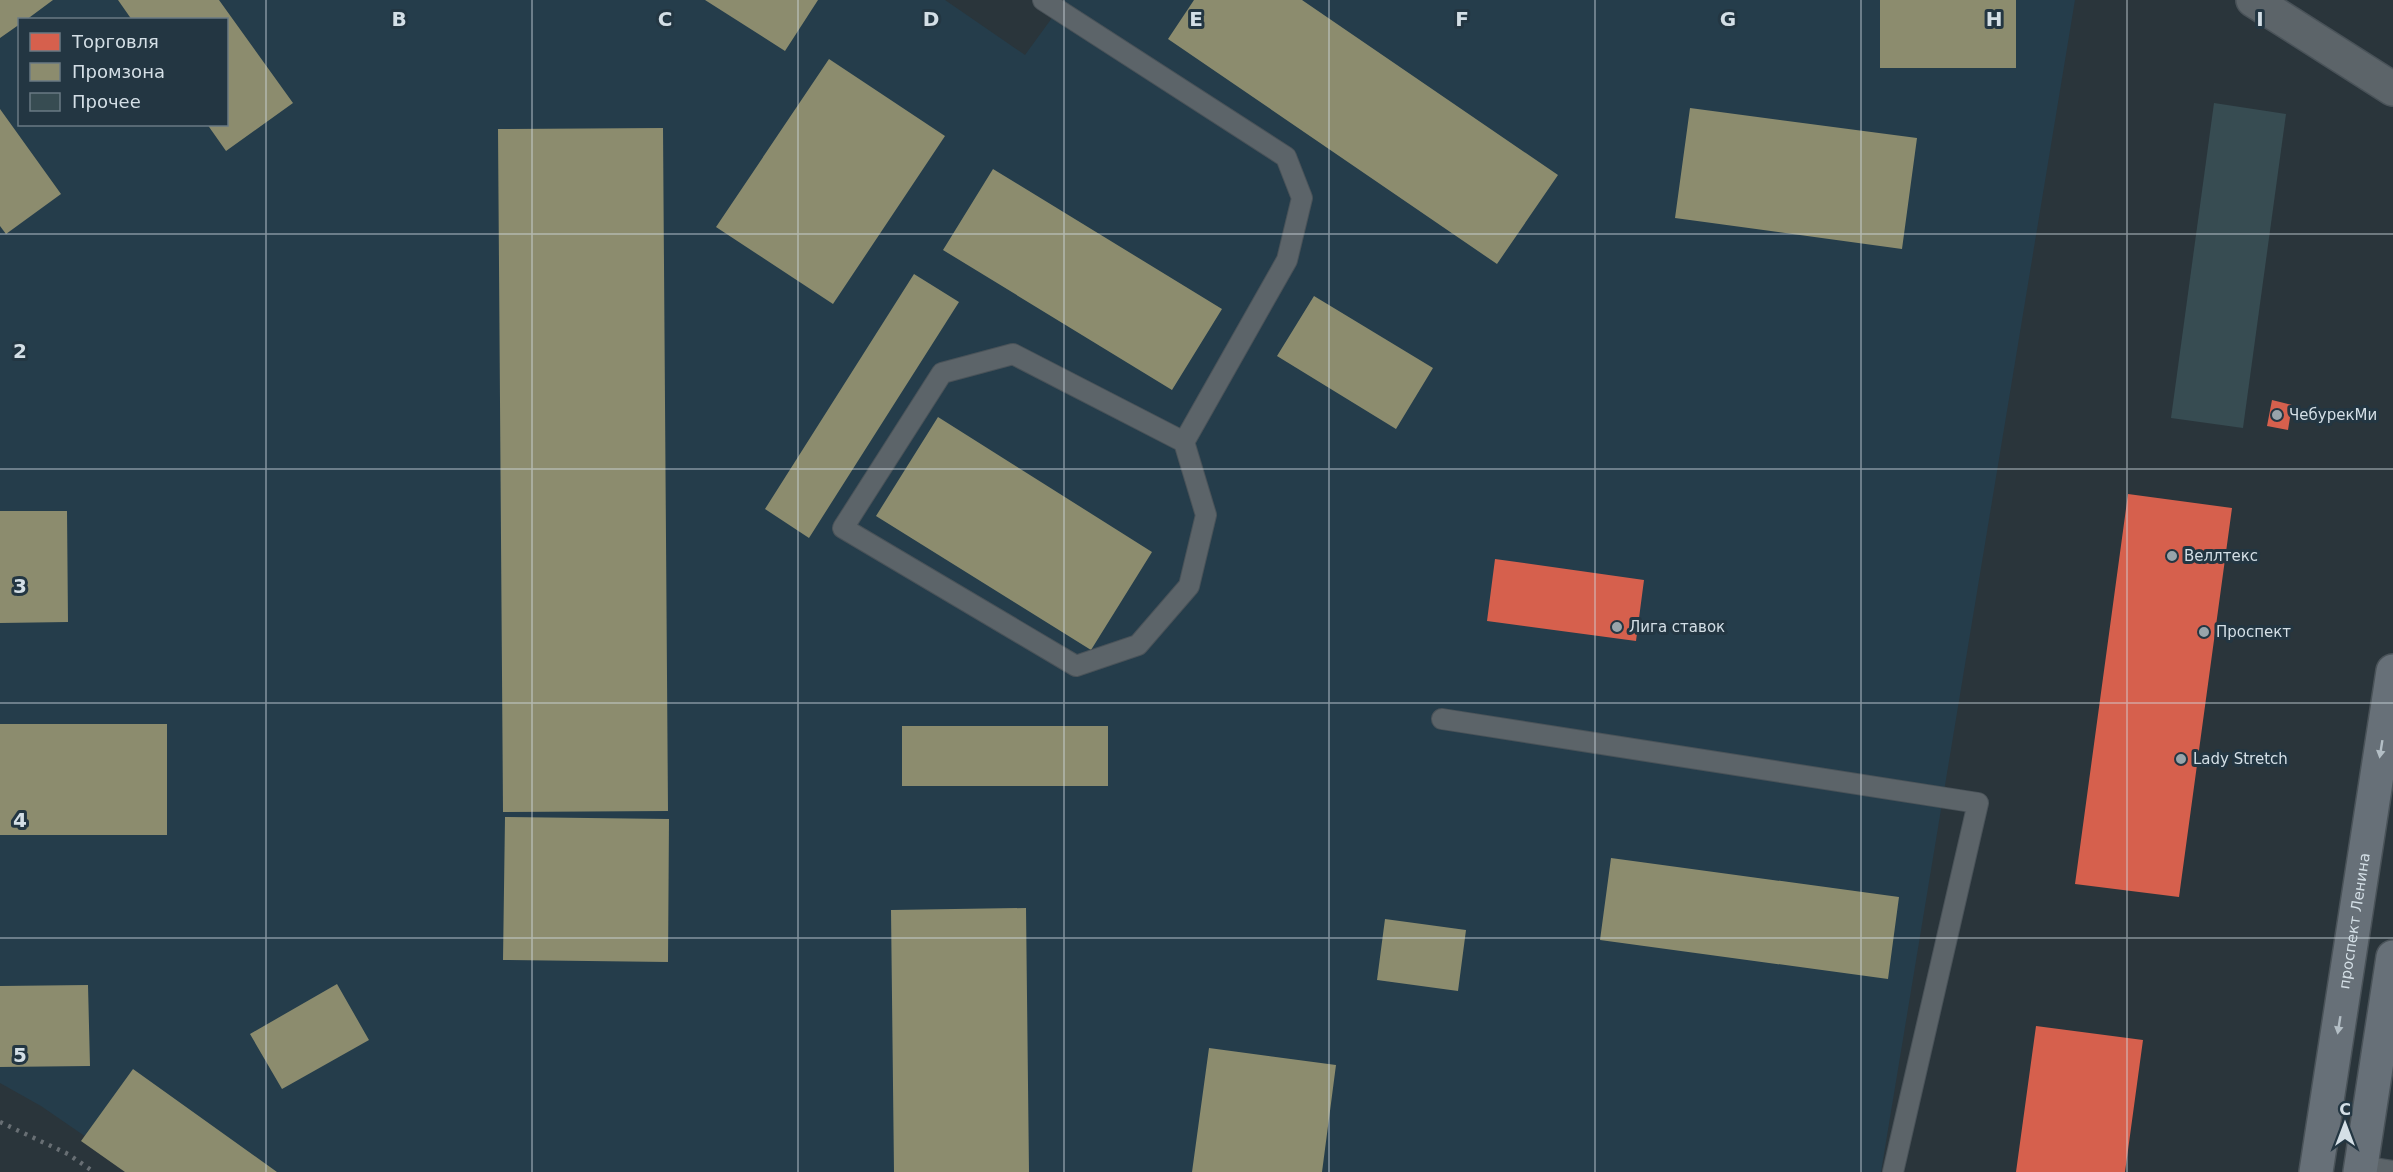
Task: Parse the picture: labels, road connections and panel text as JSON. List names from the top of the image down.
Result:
{
  "streets": {
    "main road": ["проспект Ленина"]
  },
  "places": [
    "ЧебурекМи",
    "Веллтекс",
    "Лига ставок",
    "Проспект",
    "Lady Stretch"
  ],
  "legend": ["Торговля", "Промзона", "Прочее"],
  "north": "top",
  "grid": {
    "columns": [
      "B",
      "C",
      "D",
      "E",
      "F",
      "G",
      "H",
      "I"
    ],
    "rows": [
      "2",
      "3",
      "4",
      "5"
    ]
  }
}
